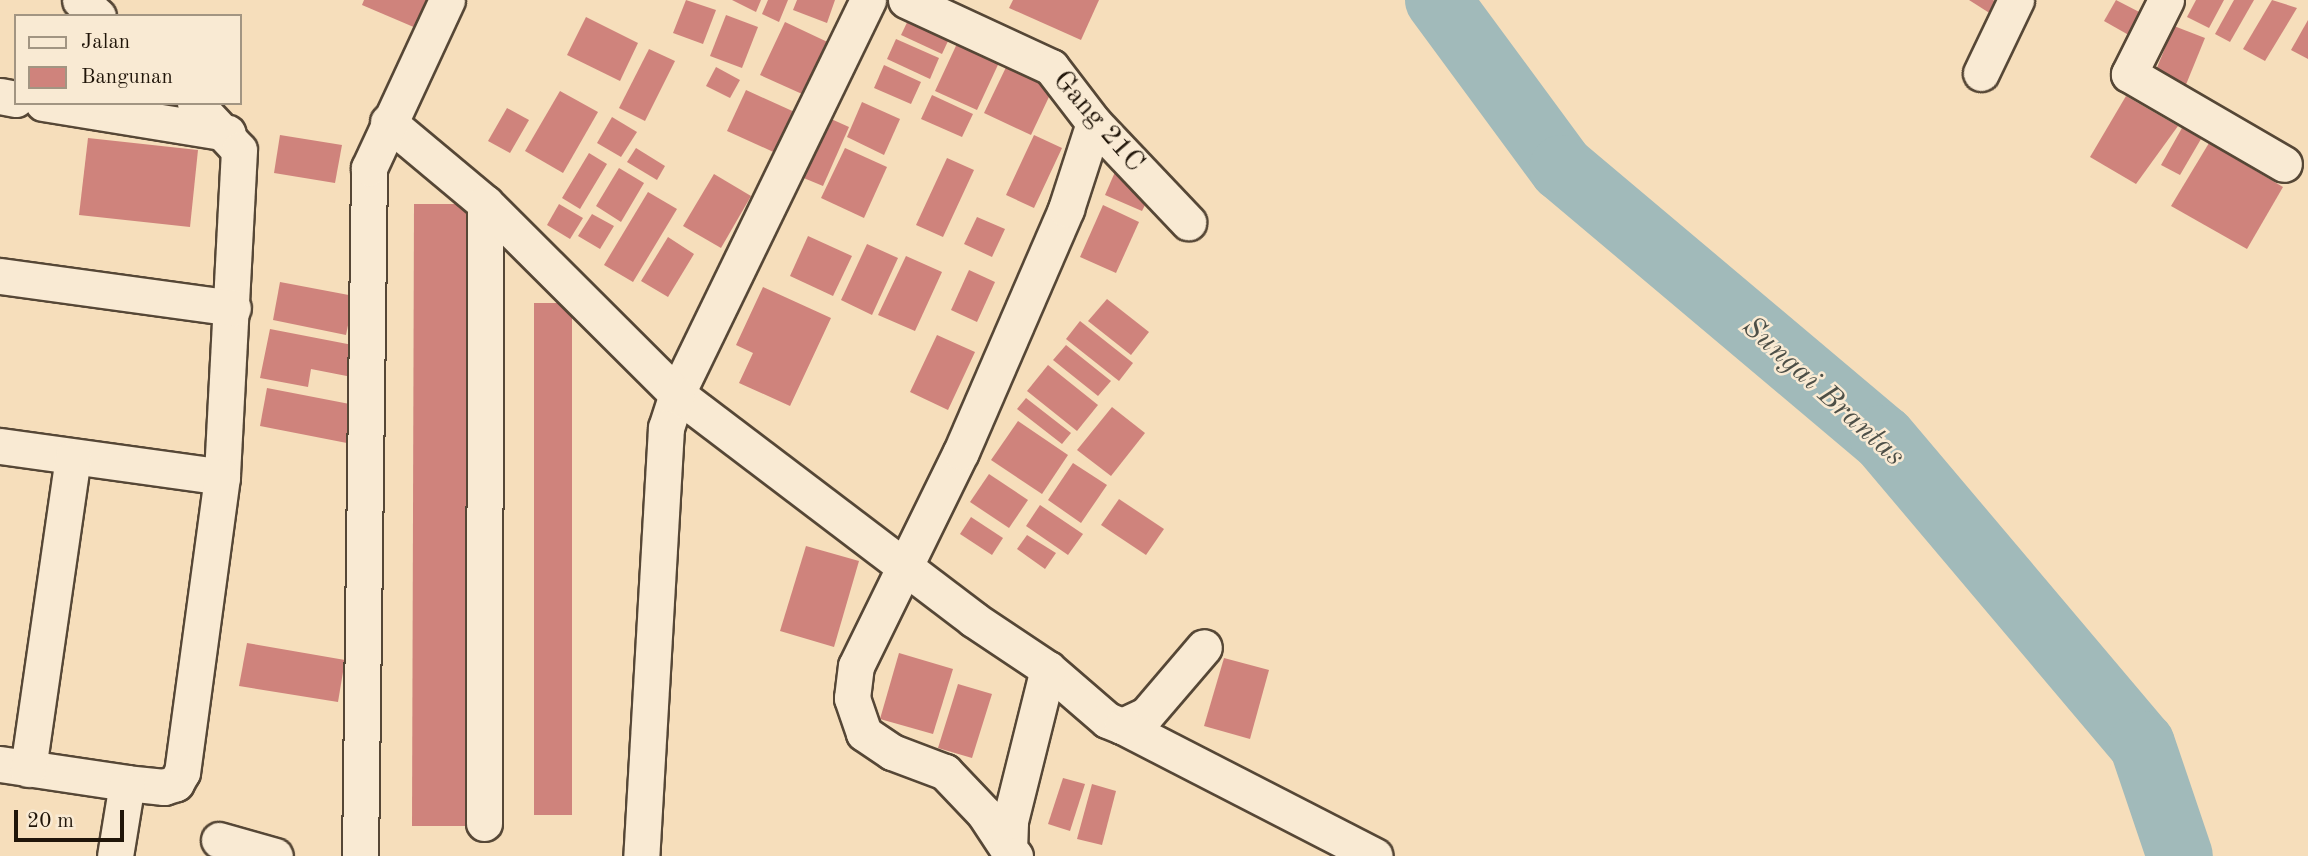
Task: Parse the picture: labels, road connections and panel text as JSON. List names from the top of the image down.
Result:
{
  "streets": {
    "street": ["Gang 21C"]
  },
  "water": ["Sungai Brantas"],
  "legend": ["Jalan", "Bangunan"],
  "scale_bar": "20 m"
}
